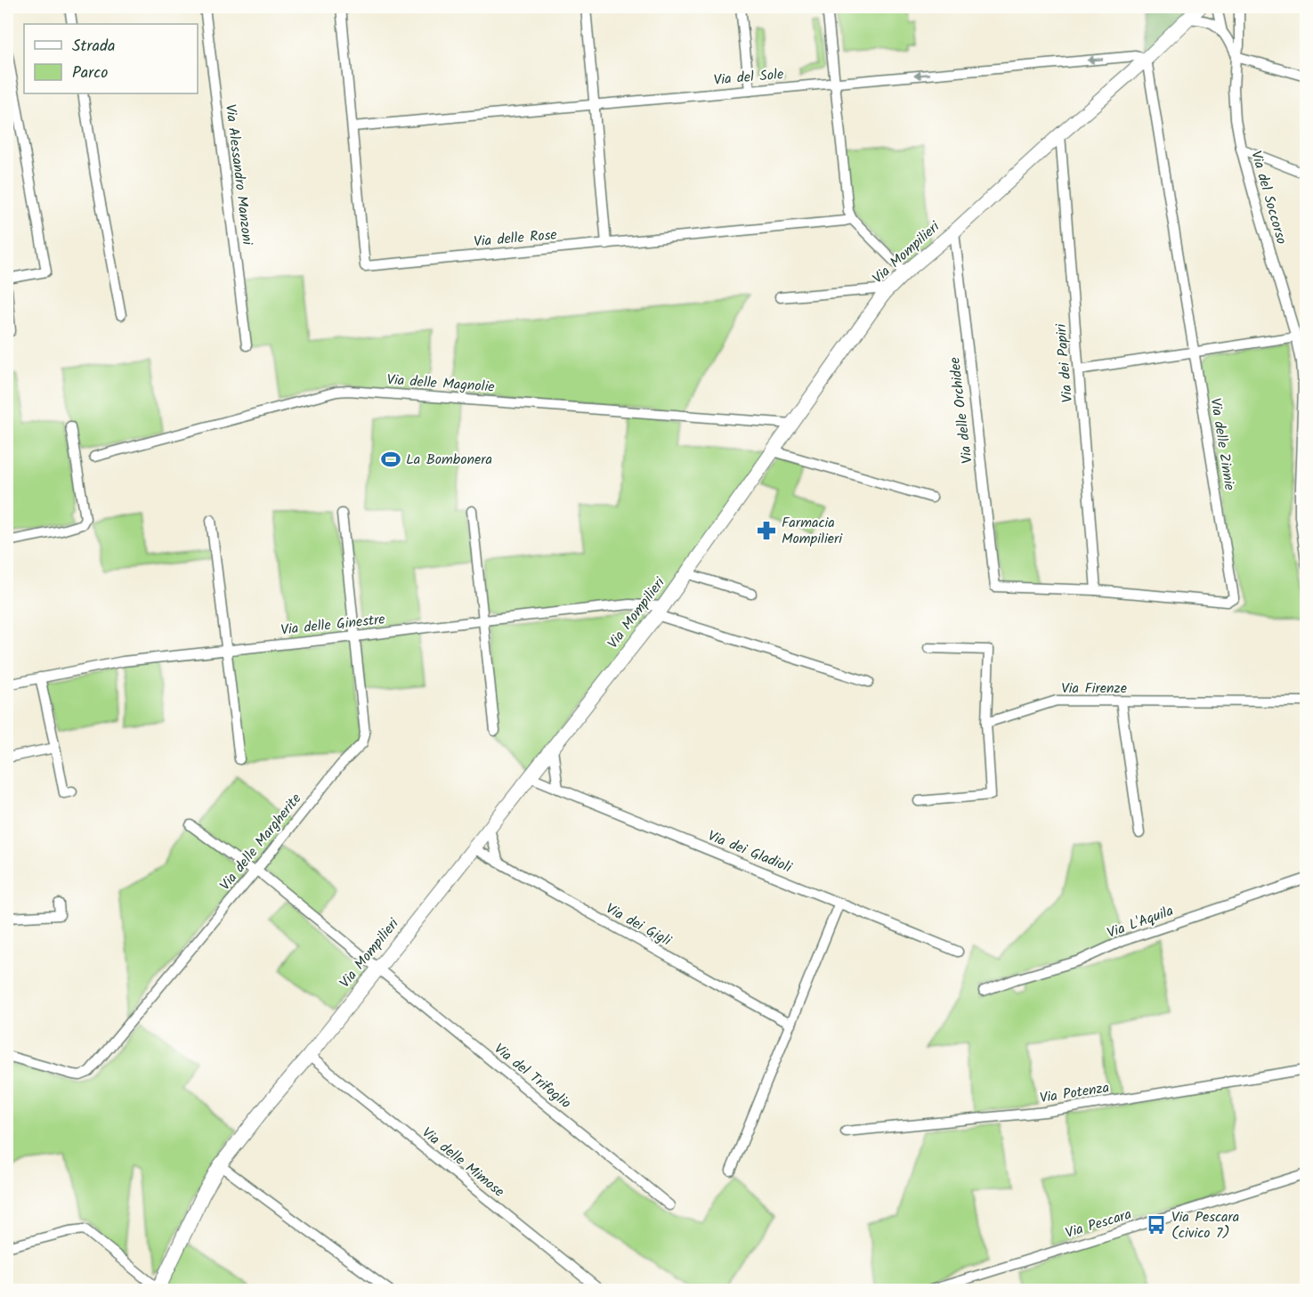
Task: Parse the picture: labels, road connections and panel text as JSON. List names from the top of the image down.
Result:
{
  "streets": {
    "street": [
      "Via del Sole",
      "Via Alessandro Manzoni",
      "Via del Soccorso",
      "Via delle Rose",
      "Via Mompilieri",
      "Via dei Papiri",
      "Via delle Magnolie",
      "Via delle Orchidee",
      "Via delle Zinnie",
      "Via delle Ginestre",
      "Via Firenze",
      "Via delle Margherite",
      "Via dei Gladioli",
      "Via L'Aquila",
      "Via dei Gigli",
      "Via del Trifoglio",
      "Via Potenza",
      "Via delle Mimose",
      "Via Pescara"
    ]
  },
  "crossings": [
    ["Via del Sole", "Via delle Rose"],
    ["Via del Sole", "Via Mompilieri"],
    ["Via del Sole", "Via delle Zinnie"],
    ["Via Mompilieri", "Via dei Papiri"],
    ["Via Mompilieri", "Via delle Magnolie"],
    ["Via Mompilieri", "Via delle Orchidee"],
    ["Via Mompilieri", "Via delle Zinnie"],
    ["Via Mompilieri", "Via delle Ginestre"],
    ["Via Mompilieri", "Via dei Gladioli"],
    ["Via Mompilieri", "Via dei Gigli"],
    ["Via Mompilieri", "Via del Trifoglio"],
    ["Via Mompilieri", "Via delle Mimose"],
    ["Via dei Papiri", "Via delle Zinnie"],
    ["Via delle Orchidee", "Via delle Zinnie"],
    ["Via delle Ginestre", "Via delle Margherite"],
    ["Via delle Margherite", "Via del Trifoglio"]
  ],
  "one_way": ["Via del Sole"],
  "places": {
    "sports": ["La Bombonera"],
    "pharmacy": ["Farmacia Mompilieri"],
    "bus stop": ["Via Pescara (civico 7)"]
  },
  "legend": ["Strada", "Parco"]
}
